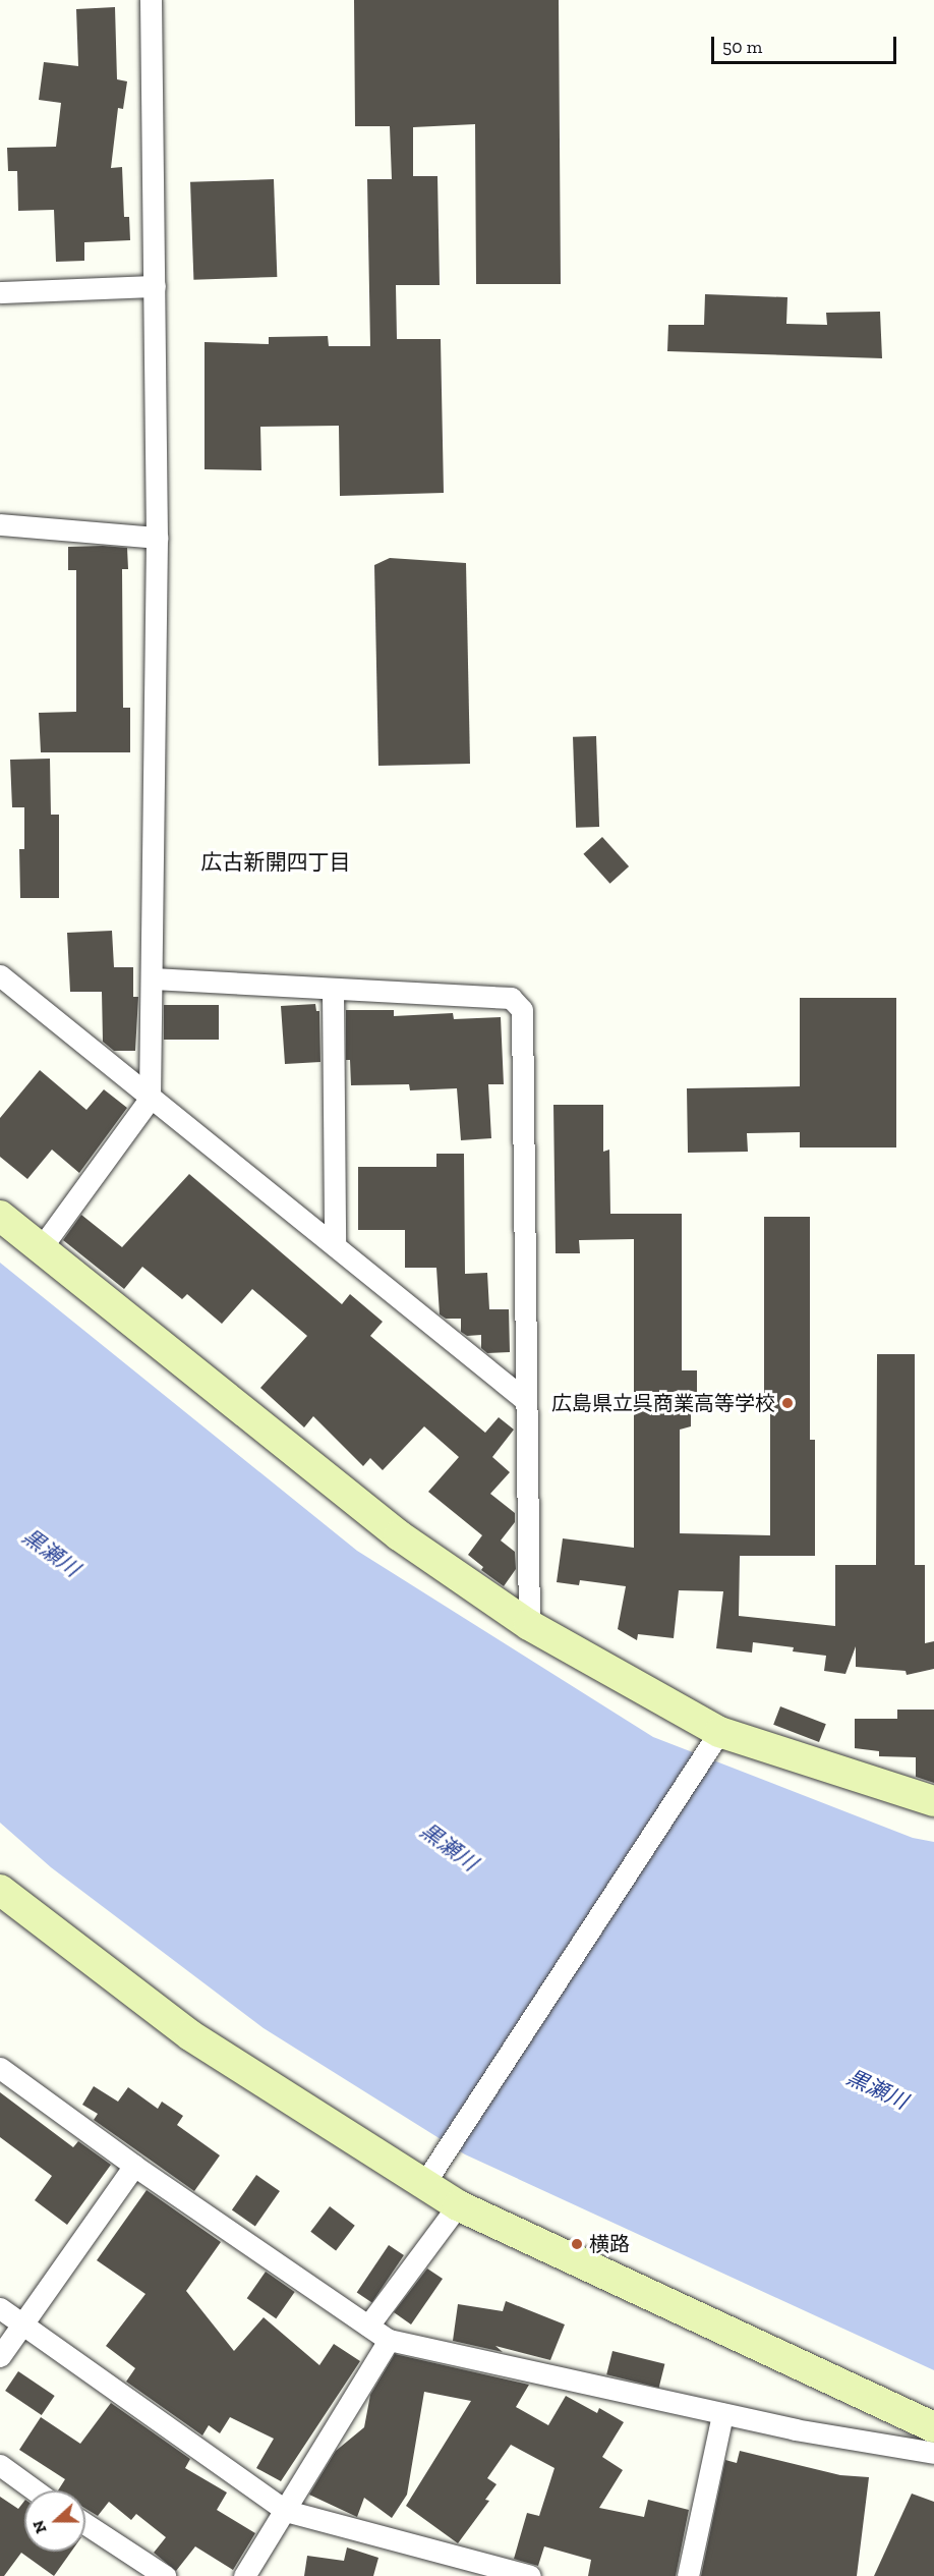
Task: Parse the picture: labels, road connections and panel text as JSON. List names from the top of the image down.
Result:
{
  "districts": ["広古新開四丁目"],
  "water": ["黒瀬川"],
  "places": ["広島県立呉商業高等学校", "横路"],
  "scale_bar": "50 m",
  "north": "left"
}
